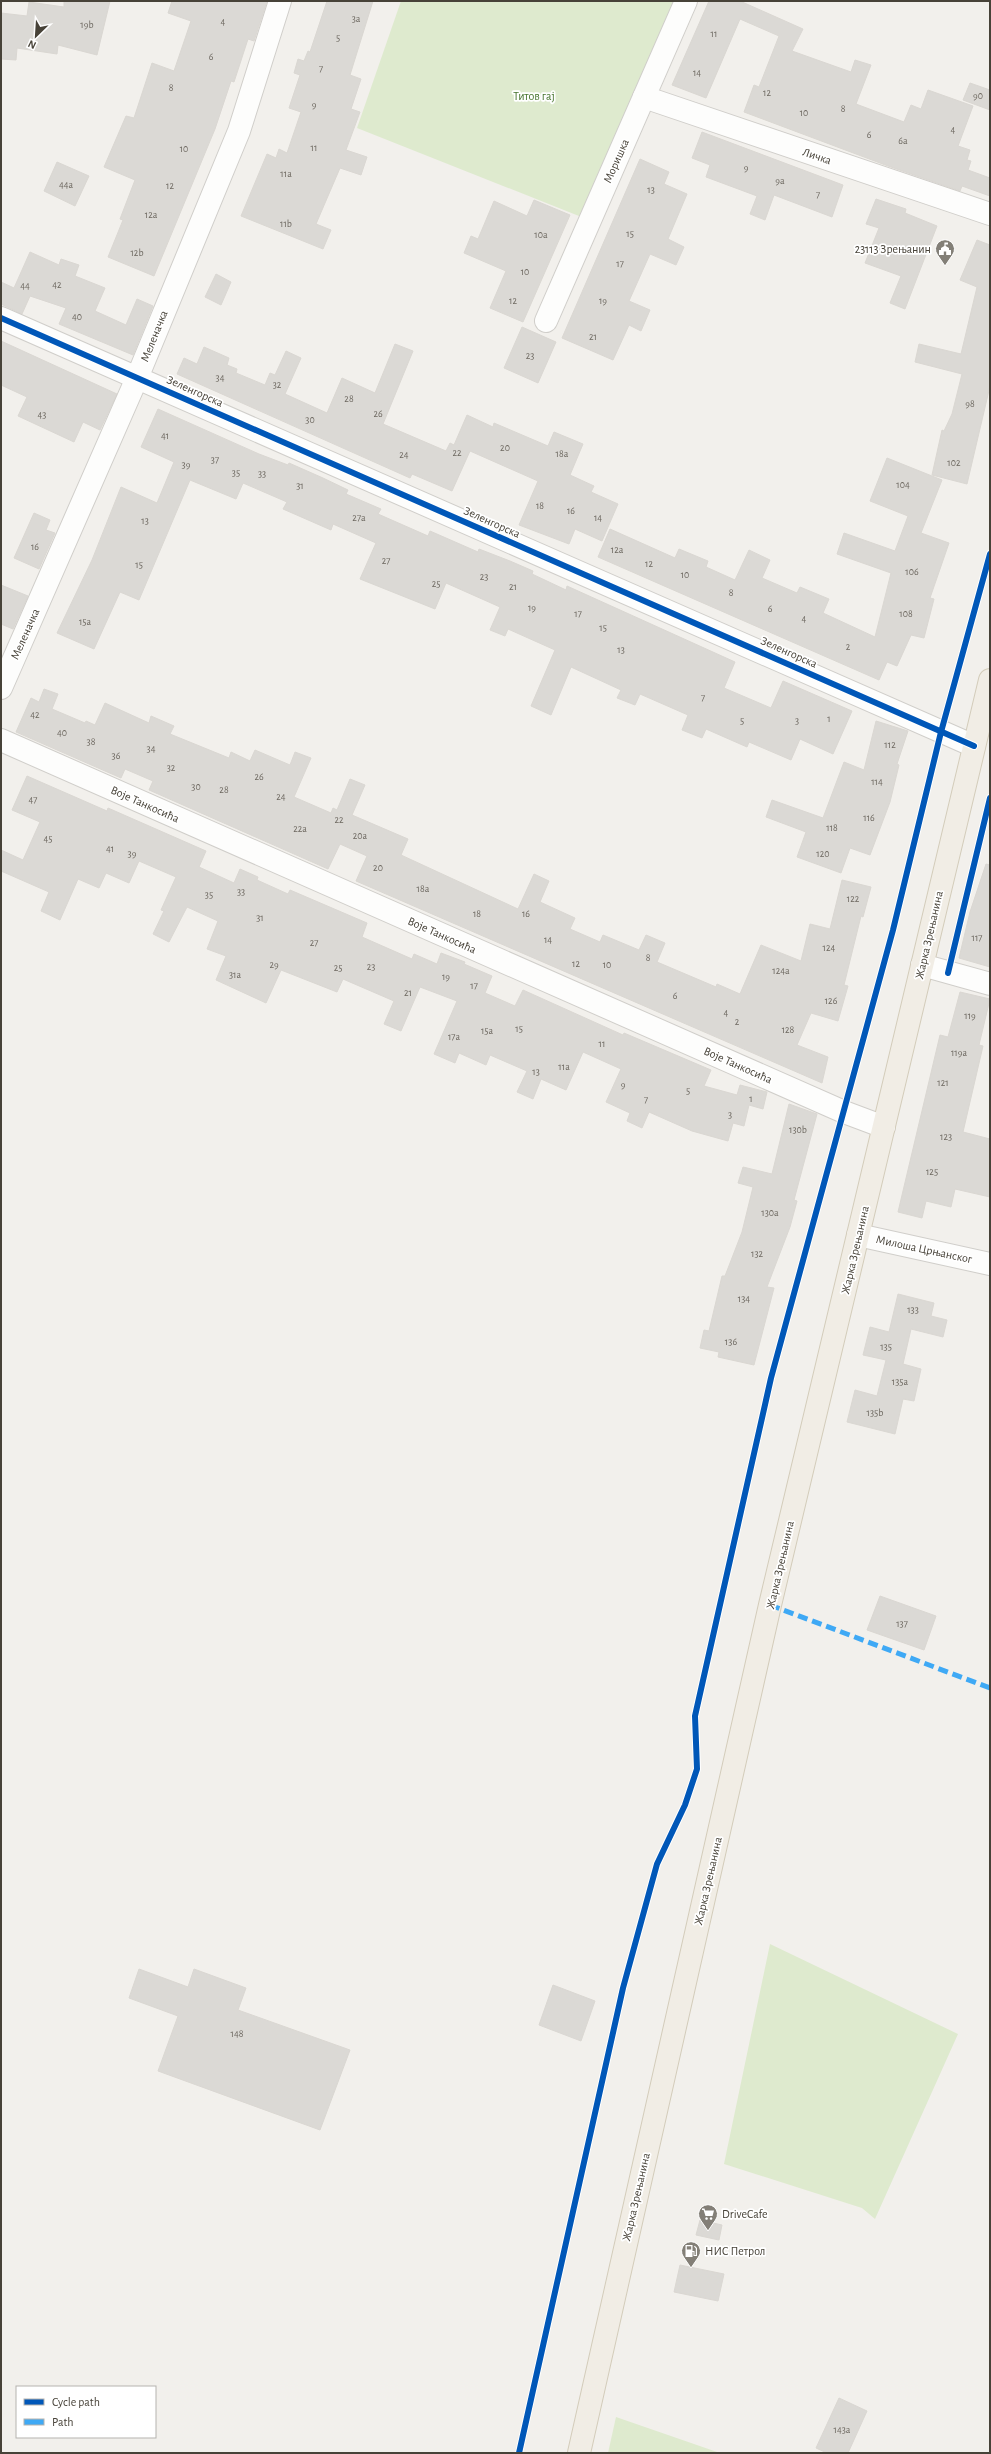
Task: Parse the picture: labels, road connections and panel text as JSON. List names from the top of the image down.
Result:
{
  "streets": {
    "main road": ["Жарка Зрењанина"],
    "street": [
      "Личка",
      "Моришка",
      "Меленачка",
      "Зеленгорска",
      "Воје Танкосића",
      "Милоша Црњанског"
    ]
  },
  "crossings": [
    ["Личка", "Моришка"],
    ["Меленачка", "Зеленгорска"],
    ["Зеленгорска", "Жарка Зрењанина"],
    ["Воје Танкосића", "Жарка Зрењанина"],
    ["Жарка Зрењанина", "Милоша Црњанског"]
  ],
  "parks": ["Титов гај"],
  "places": {
    "public building": ["23113 Зрењанин"],
    "supermarket": ["DriveCafe"],
    "fuel station": ["НИС Петрол"]
  },
  "house_numbers": [
    "3a",
    "4",
    "19b",
    "11",
    "5",
    "6",
    "7",
    "14",
    "8",
    "12",
    "90",
    "9",
    "8",
    "10",
    "4",
    "6",
    "6a",
    "11",
    "10",
    "9",
    "11a",
    "9a",
    "44a",
    "12",
    "13",
    "7",
    "12a",
    "11b",
    "15",
    "10a",
    "12b",
    "17",
    "10",
    "42",
    "44",
    "12",
    "19",
    "40",
    "21",
    "23",
    "34",
    "32",
    "28",
    "98",
    "26",
    "43",
    "30",
    "41",
    "20",
    "22",
    "18a",
    "24",
    "37",
    "102",
    "39",
    "35",
    "33",
    "104",
    "31",
    "18",
    "16",
    "27a",
    "14",
    "13",
    "16",
    "12a",
    "27",
    "12",
    "15",
    "106",
    "10",
    "23",
    "25",
    "21",
    "8",
    "19",
    "6",
    "17",
    "108",
    "4",
    "15a",
    "15",
    "2",
    "13",
    "7",
    "42",
    "1",
    "5",
    "3",
    "40",
    "38",
    "112",
    "34",
    "36",
    "32",
    "26",
    "114",
    "30",
    "28",
    "24",
    "47",
    "116",
    "22",
    "118",
    "22a",
    "20a",
    "45",
    "41",
    "39",
    "120",
    "20",
    "18a",
    "33",
    "35",
    "122",
    "18",
    "16",
    "31",
    "117",
    "14",
    "27",
    "124",
    "8",
    "12",
    "29",
    "10",
    "23",
    "25",
    "124a",
    "31a",
    "19",
    "17",
    "21",
    "6",
    "126",
    "4",
    "119",
    "2",
    "15",
    "128",
    "15a",
    "17a",
    "11",
    "119а",
    "11a",
    "13",
    "121",
    "9",
    "5",
    "1",
    "7",
    "3",
    "130b",
    "123",
    "125",
    "130a",
    "132",
    "134",
    "133",
    "136",
    "135",
    "135a",
    "135b",
    "137",
    "148",
    "143a"
  ],
  "legend": ["Cycle path", "Path"],
  "north": "bottom left"
}
